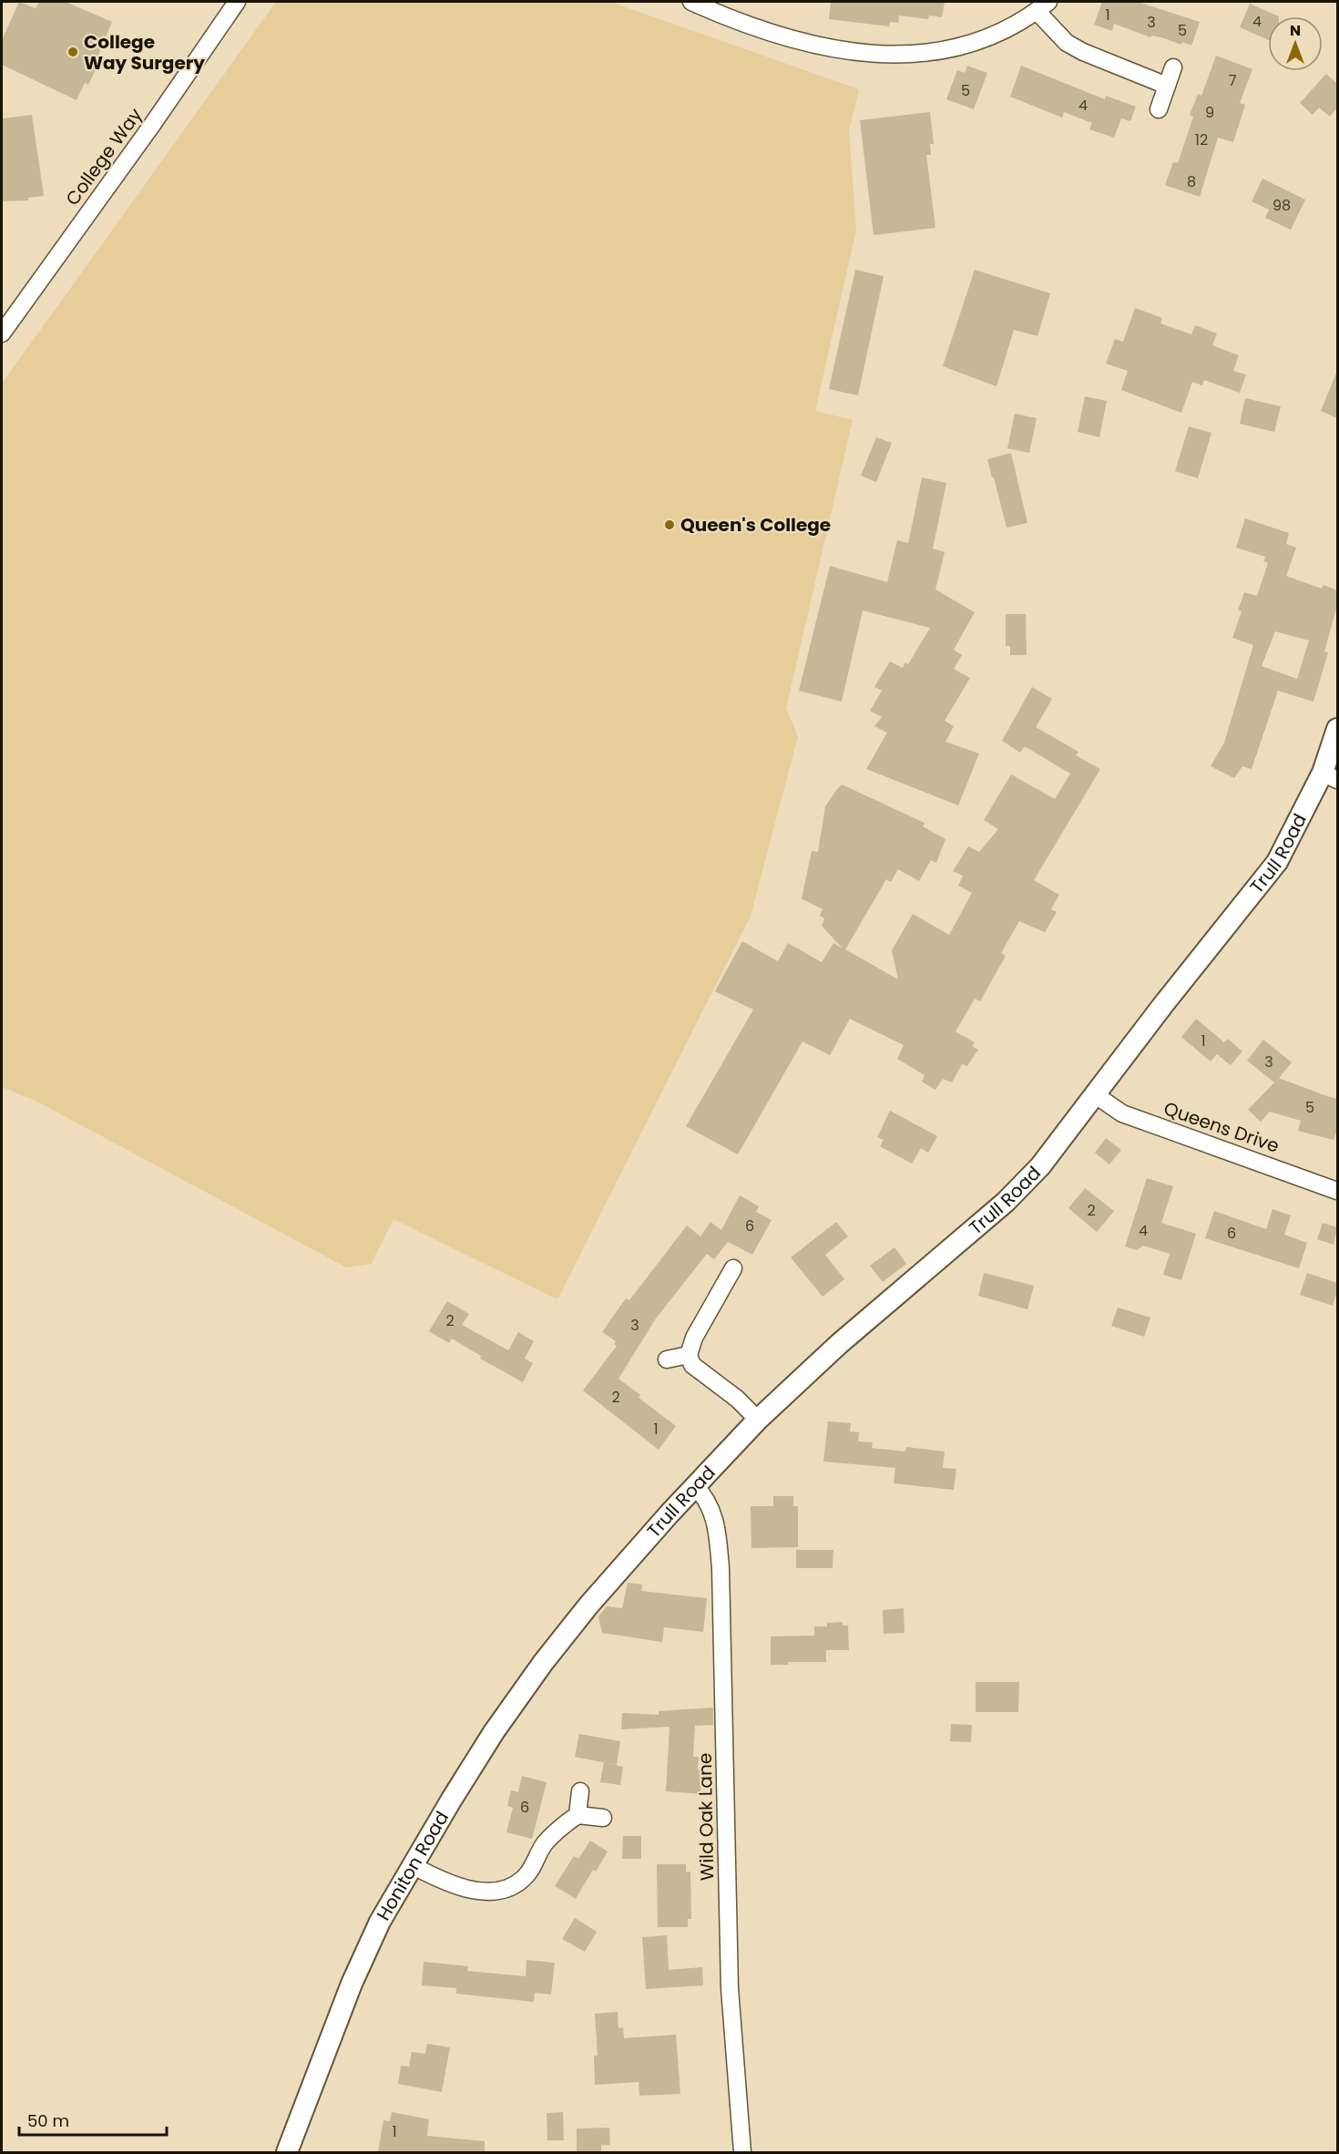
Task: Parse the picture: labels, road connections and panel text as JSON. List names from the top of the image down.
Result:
{
  "streets": {
    "street": [
      "College Way",
      "Trull Road",
      "Queens Drive",
      "Wild Oak Lane",
      "Honiton Road"
    ]
  },
  "crossings": [
    ["Trull Road", "Queens Drive"],
    ["Trull Road", "Wild Oak Lane"],
    ["Trull Road", "Honiton Road"]
  ],
  "places": ["College Way Surgery", "Queen's College"],
  "house_numbers": [
    "1",
    "4",
    "3",
    "5",
    "7",
    "5",
    "4",
    "9",
    "12",
    "8",
    "98",
    "1",
    "3",
    "5",
    "2",
    "6",
    "4",
    "6",
    "2",
    "3",
    "2",
    "1",
    "6",
    "1"
  ],
  "scale_bar": "50 m",
  "north": "top"
}
